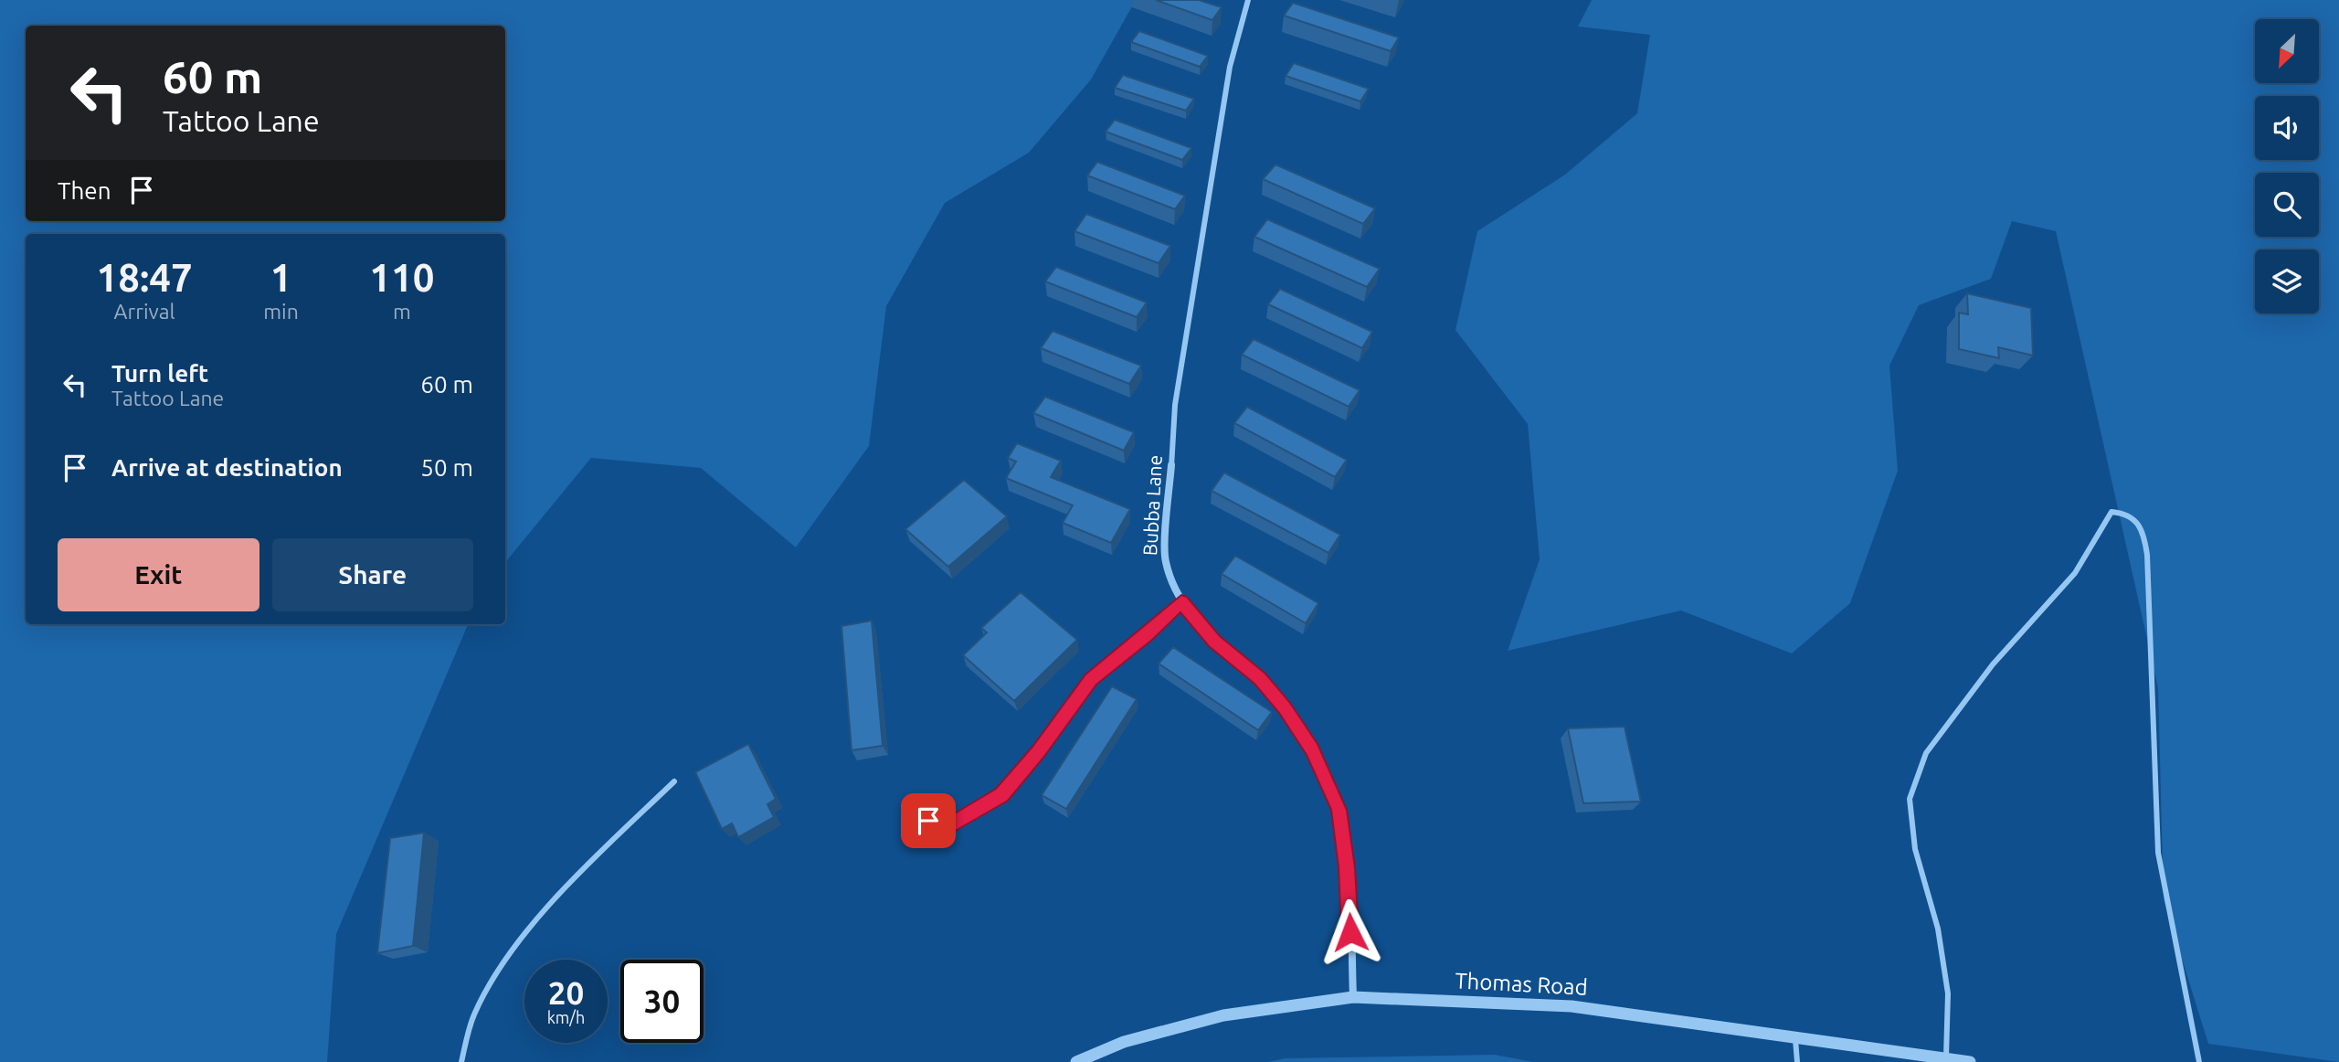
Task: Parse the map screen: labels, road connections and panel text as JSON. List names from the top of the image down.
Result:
{
  "streets": {
    "street": ["Bubba Lane", "Thomas Road"]
  },
  "crossings": [
    ["Bubba Lane", "Thomas Road"]
  ],
  "north": "bottom left",
  "page": {
    "turn": ["60 m", "Tattoo Lane"],
    "then": "Then",
    "eta": [
      "18:47",
      "Arrival",
      "1",
      "min",
      "110",
      "m"
    ],
    "list": [
      {
        "name": "Turn left",
        "note": "Tattoo Lane",
        "value": "60 m"
      },
      {
        "name": "Arrive at destination",
        "value": "50 m"
      }
    ],
    "buttons": ["Exit", "Share"],
    "speed": "20 km/h",
    "limit": "30"
  }
}
